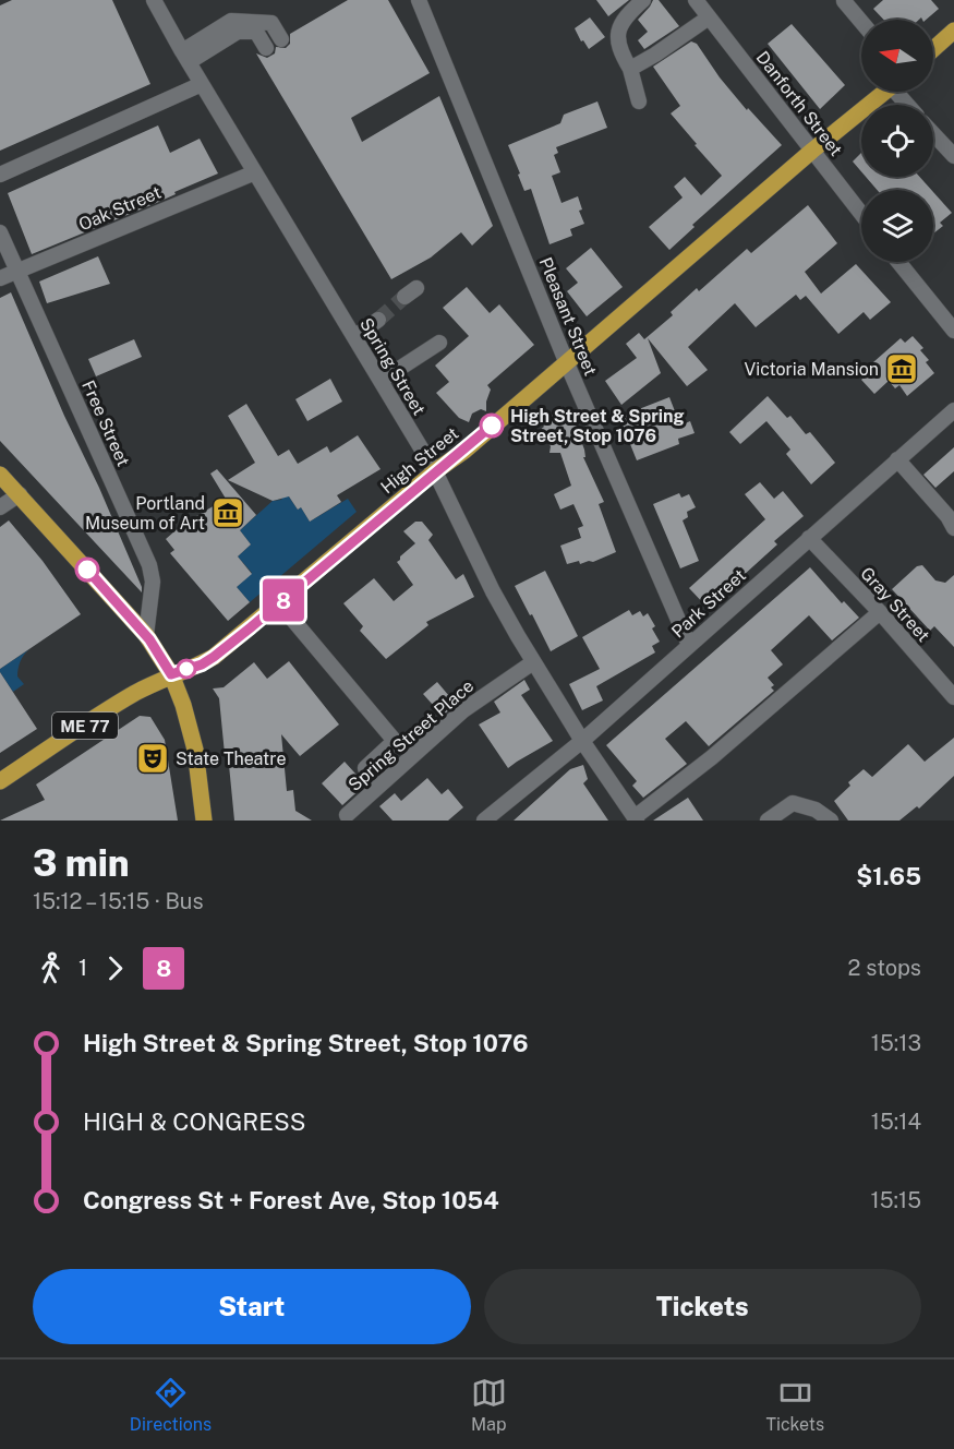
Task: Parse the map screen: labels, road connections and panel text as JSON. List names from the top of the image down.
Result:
{
  "streets": {
    "main road": ["High Street", "ME 77"],
    "street": [
      "Danforth Street",
      "Oak Street",
      "Pleasant Street",
      "Spring Street",
      "Free Street",
      "Park Street",
      "Gray Street",
      "Spring Street Place"
    ]
  },
  "crossings": [
    ["Danforth Street", "High Street"],
    ["Oak Street", "Spring Street"],
    ["Oak Street", "Free Street"],
    ["Pleasant Street", "High Street"],
    ["Pleasant Street", "Park Street"],
    ["Spring Street", "High Street"],
    ["Spring Street", "Park Street"],
    ["Spring Street", "Spring Street Place"],
    ["Park Street", "Gray Street"]
  ],
  "places": {
    "museum": ["Victoria Mansion", "Portland Museum of Art"],
    "other": ["High Street & Spring Street, Stop 1076"],
    "theatre": ["State Theatre"]
  },
  "lines": ["bus line 8"],
  "north": "left",
  "page": {
    "on_map": "8",
    "heading": ["3 min", "15:12 – 15:15 · Bus", "$1.65"],
    "legs": ["1", "8", "2 stops"],
    "list": [
      {
        "name": "High Street & Spring Street, Stop 1076",
        "value": "15:13"
      },
      {
        "name": "HIGH & CONGRESS",
        "value": "15:14"
      },
      {
        "name": "Congress St + Forest Ave, Stop 1054",
        "value": "15:15"
      }
    ],
    "buttons": ["Start", "Tickets"],
    "tabs": ["Directions", "Map", "Tickets"]
  }
}
